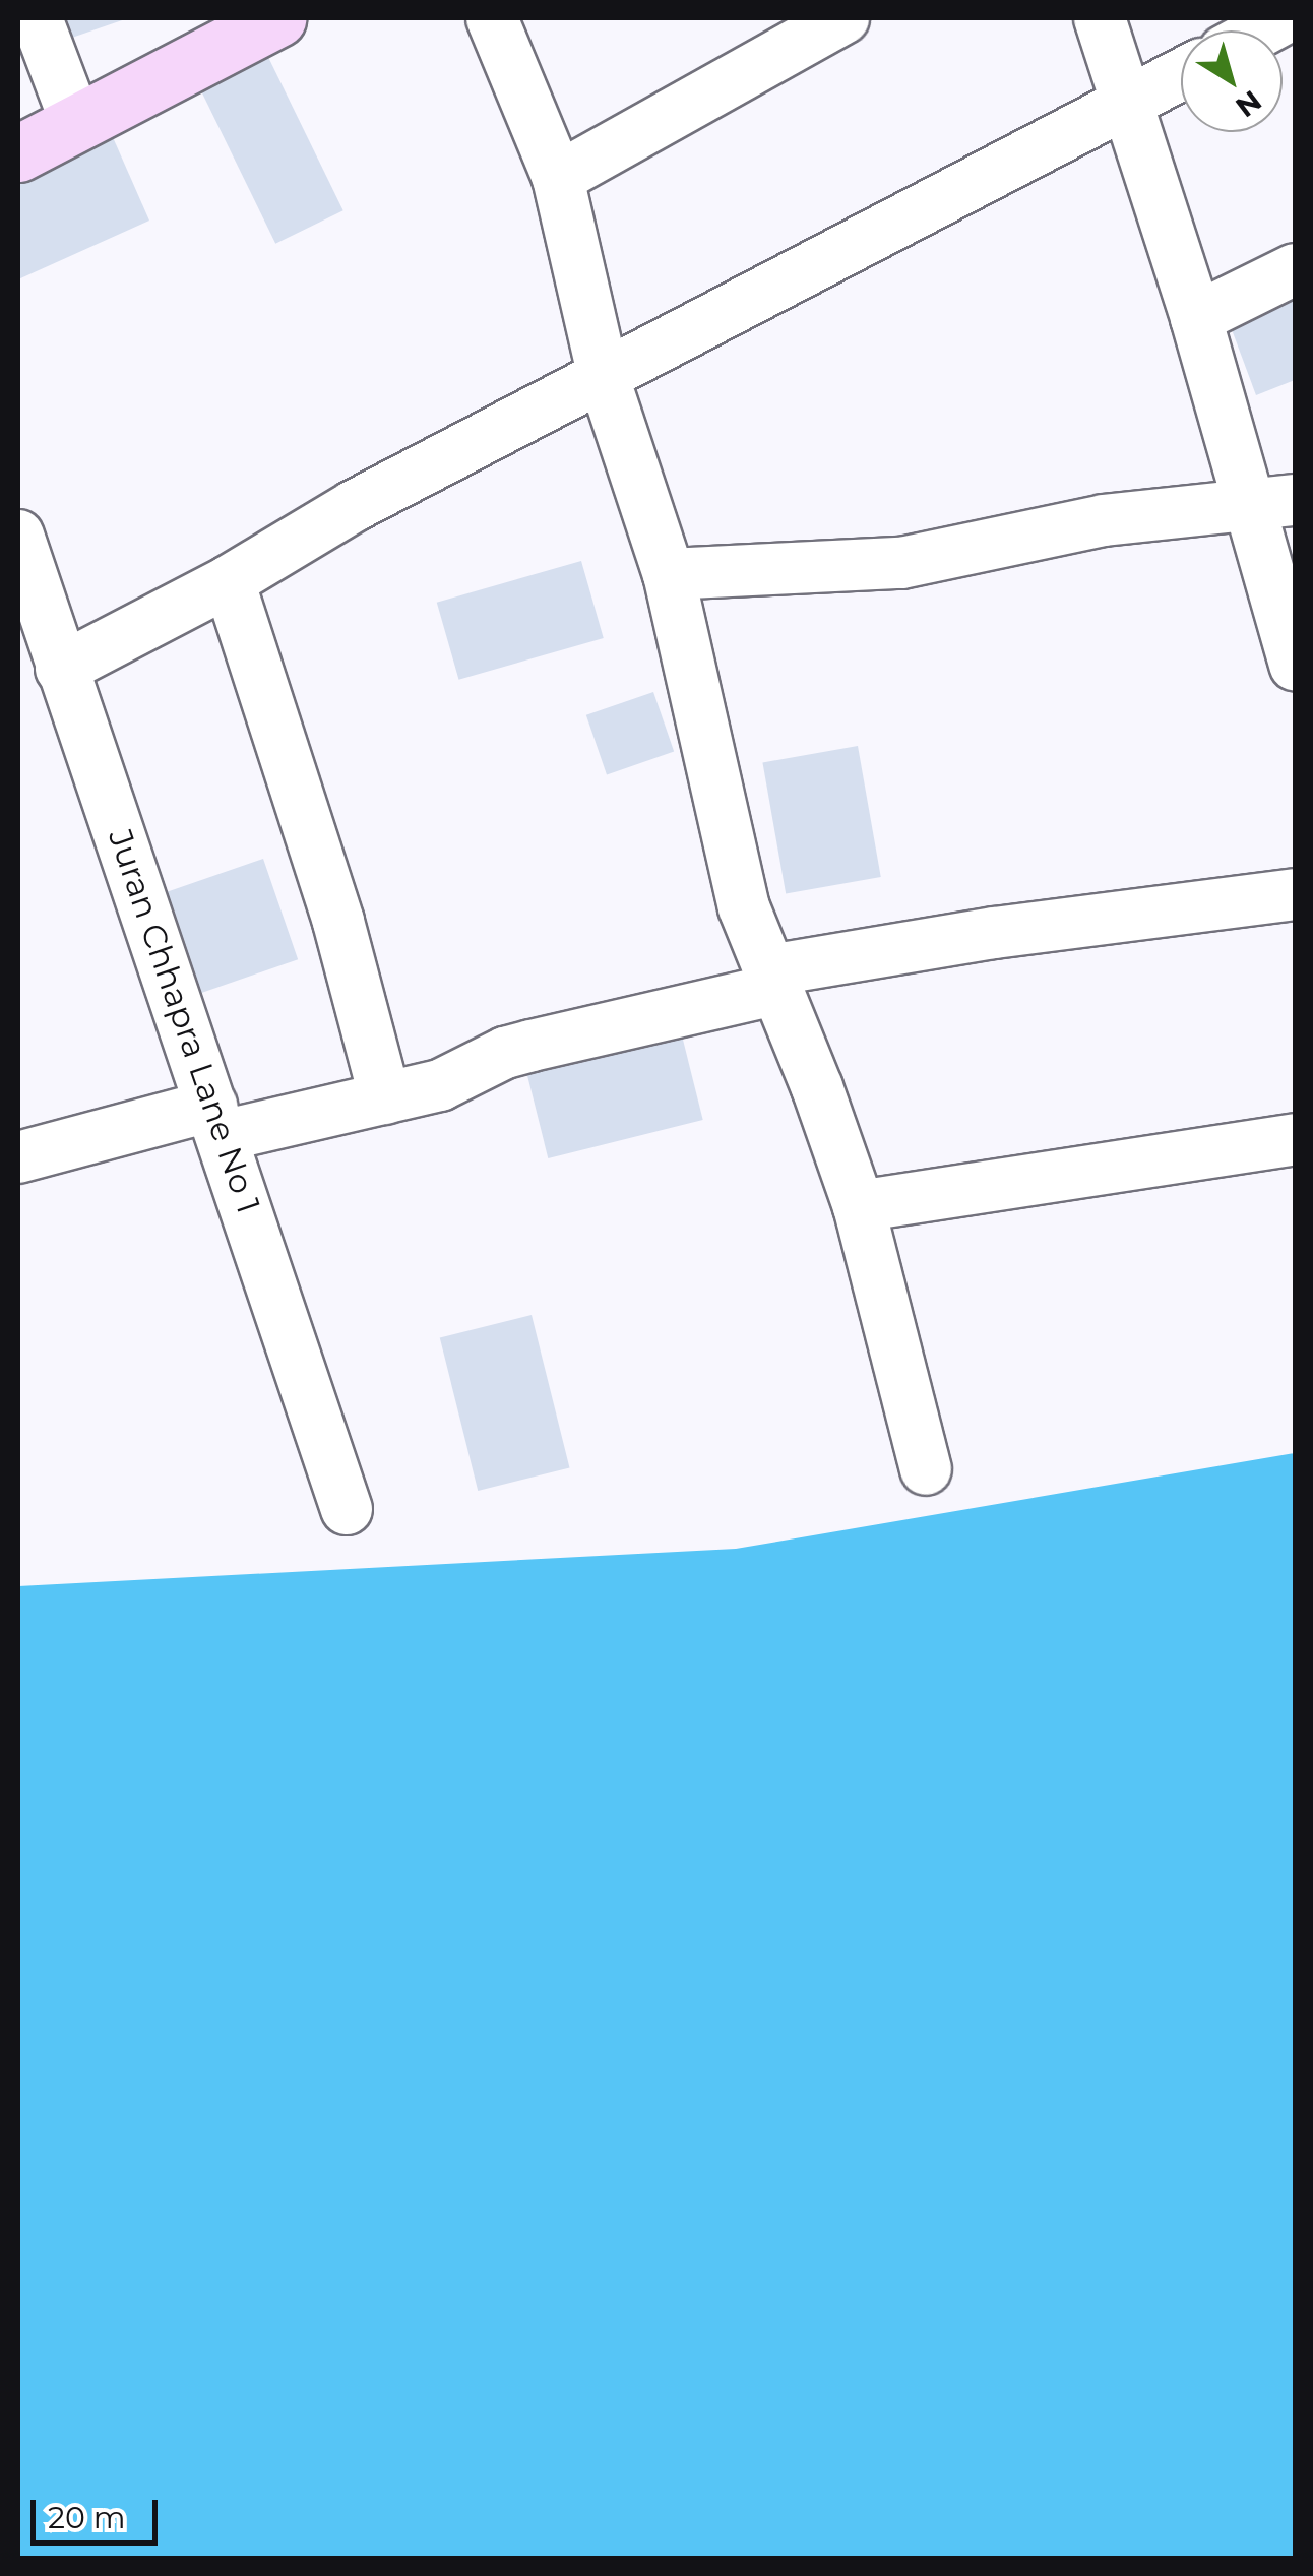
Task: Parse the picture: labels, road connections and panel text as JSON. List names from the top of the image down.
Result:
{
  "streets": {
    "street": ["Juran Chhapra Lane No 1"]
  },
  "scale_bar": "20 m",
  "north": "bottom right"
}
